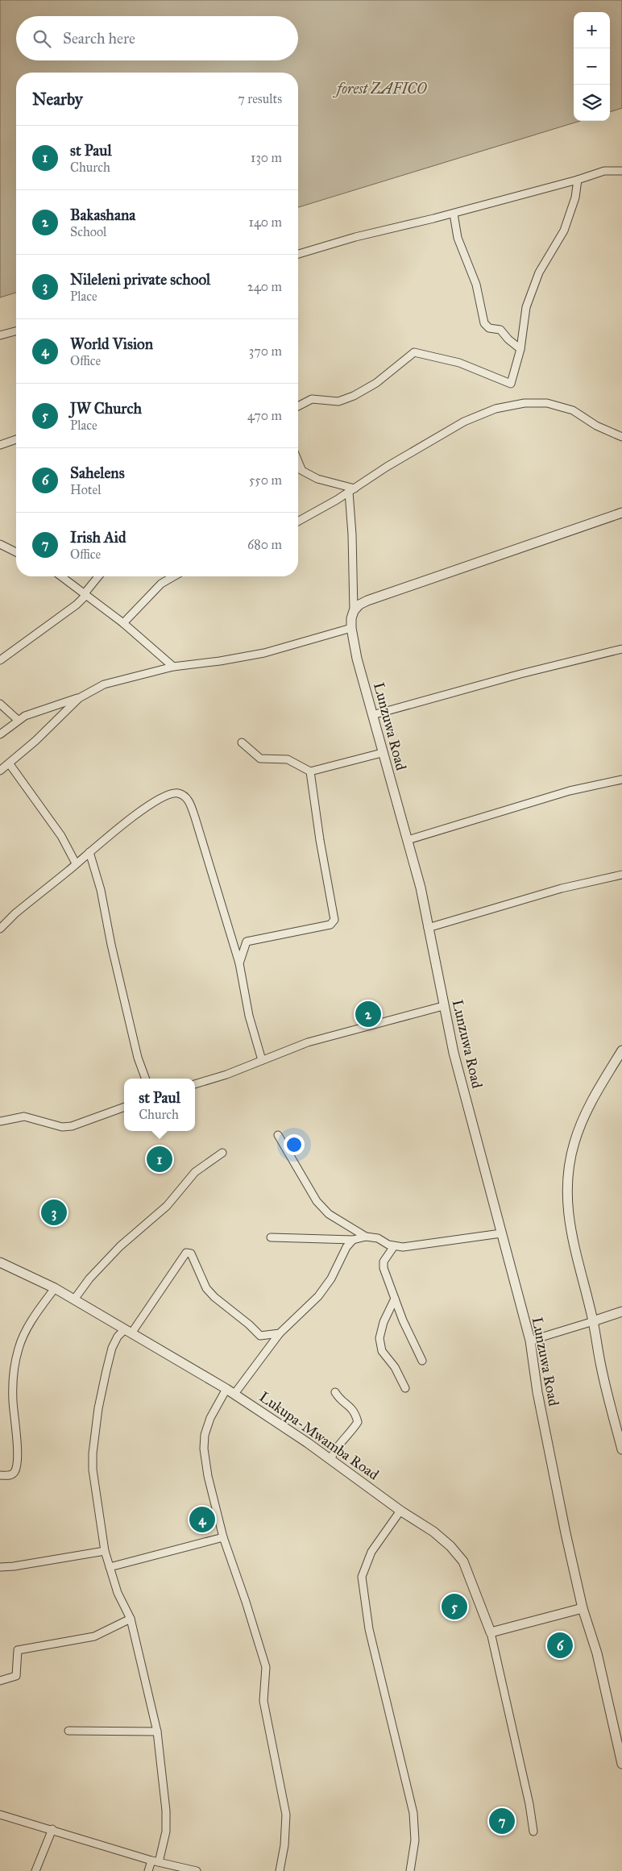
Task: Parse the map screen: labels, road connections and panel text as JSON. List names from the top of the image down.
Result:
{
  "streets": {
    "street": ["Lunzuwa Road", "Lukupa-Mwamba Road"]
  },
  "parks": ["forest ZAFICO"],
  "page": {
    "map_buttons": ["+", "−"],
    "search": "Search here",
    "heading": ["Nearby", "7 results"],
    "list": [
      {
        "mark": "1",
        "name": "st Paul",
        "note": "Church",
        "value": "130 m"
      },
      {
        "mark": "2",
        "name": "Bakashana",
        "note": "School",
        "value": "140 m"
      },
      {
        "mark": "3",
        "name": "Nileleni private school",
        "note": "Place",
        "value": "240 m"
      },
      {
        "mark": "4",
        "name": "World Vision",
        "note": "Office",
        "value": "370 m"
      },
      {
        "mark": "5",
        "name": "JW Church",
        "note": "Place",
        "value": "470 m"
      },
      {
        "mark": "6",
        "name": "Sahelens",
        "note": "Hotel",
        "value": "550 m"
      },
      {
        "mark": "7",
        "name": "Irish Aid",
        "note": "Office",
        "value": "680 m"
      }
    ],
    "pins": [
      "2",
      "1",
      "3",
      "4",
      "5",
      "6",
      "7"
    ],
    "popup": ["st Paul", "Church"]
  }
}
